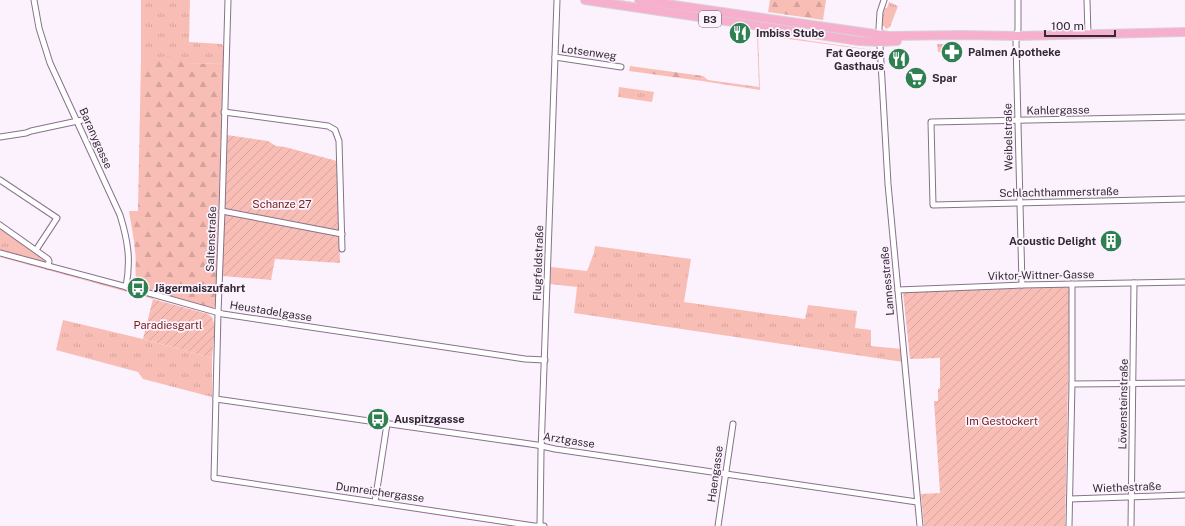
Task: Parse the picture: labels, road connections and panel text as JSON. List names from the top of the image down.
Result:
{
  "streets": {
    "main road": ["B3"],
    "street": [
      "Lotsenweg",
      "Kahlergasse",
      "Weibelstraße",
      "Baranygasse",
      "Schlachthammerstraße",
      "Saltenstraße",
      "Flugfeldstraße",
      "Viktor-Wittner-Gasse",
      "Lannesstraße",
      "Heustadelgasse",
      "Löwensteinstraße",
      "Arztgasse",
      "Haengasse",
      "Wiethestraße",
      "Dumreichergasse"
    ]
  },
  "crossings": [
    ["B3", "Weibelstraße"],
    ["B3", "Lannesstraße"],
    ["Lotsenweg", "Flugfeldstraße"],
    ["Kahlergasse", "Weibelstraße"],
    ["Kahlergasse", "Schlachthammerstraße"],
    ["Weibelstraße", "Schlachthammerstraße"],
    ["Weibelstraße", "Viktor-Wittner-Gasse"],
    ["Baranygasse", "Heustadelgasse"],
    ["Saltenstraße", "Heustadelgasse"],
    ["Saltenstraße", "Arztgasse"],
    ["Saltenstraße", "Dumreichergasse"],
    ["Flugfeldstraße", "Heustadelgasse"],
    ["Flugfeldstraße", "Arztgasse"],
    ["Flugfeldstraße", "Dumreichergasse"],
    ["Viktor-Wittner-Gasse", "Lannesstraße"],
    ["Viktor-Wittner-Gasse", "Löwensteinstraße"],
    ["Lannesstraße", "Arztgasse"],
    ["Löwensteinstraße", "Wiethestraße"],
    ["Arztgasse", "Haengasse"]
  ],
  "parks": ["Schanze 27", "Paradiesgartl", "Im Gestockert"],
  "places": {
    "restaurant": ["Imbiss Stube", "Fat George Gasthaus"],
    "pharmacy": ["Palmen Apotheke"],
    "supermarket": ["Spar"],
    "building": ["Acoustic Delight"],
    "bus stop": ["Jägermaiszufahrt", "Auspitzgasse"]
  },
  "scale_bar": "100 m"
}
